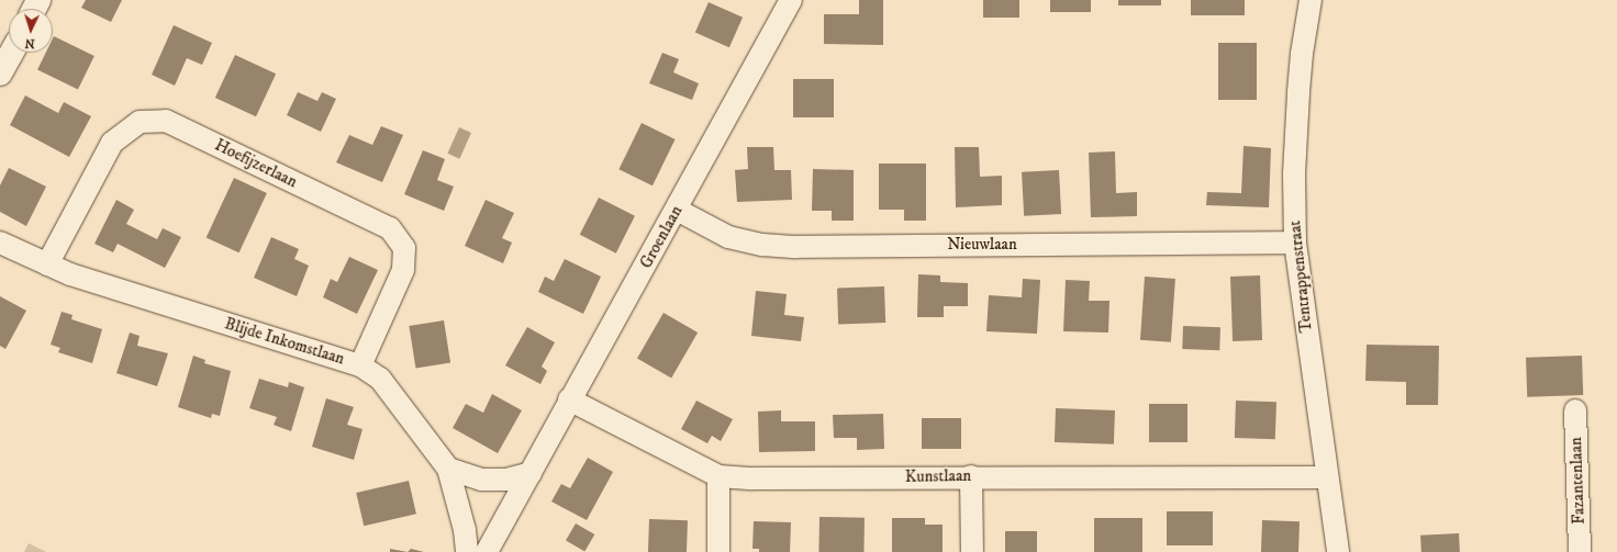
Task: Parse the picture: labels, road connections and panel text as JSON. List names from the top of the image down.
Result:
{
  "streets": {
    "street": [
      "Hoefijzerlaan",
      "Groenlaan",
      "Nieuwlaan",
      "Tentrappenstraat",
      "Blijde Inkomstlaan",
      "Kunstlaan",
      "Fazantenlaan"
    ]
  },
  "crossings": [
    ["Hoefijzerlaan", "Blijde Inkomstlaan"],
    ["Groenlaan", "Nieuwlaan"],
    ["Groenlaan", "Kunstlaan"],
    ["Nieuwlaan", "Tentrappenstraat"],
    ["Tentrappenstraat", "Kunstlaan"]
  ],
  "north": "bottom"
}
